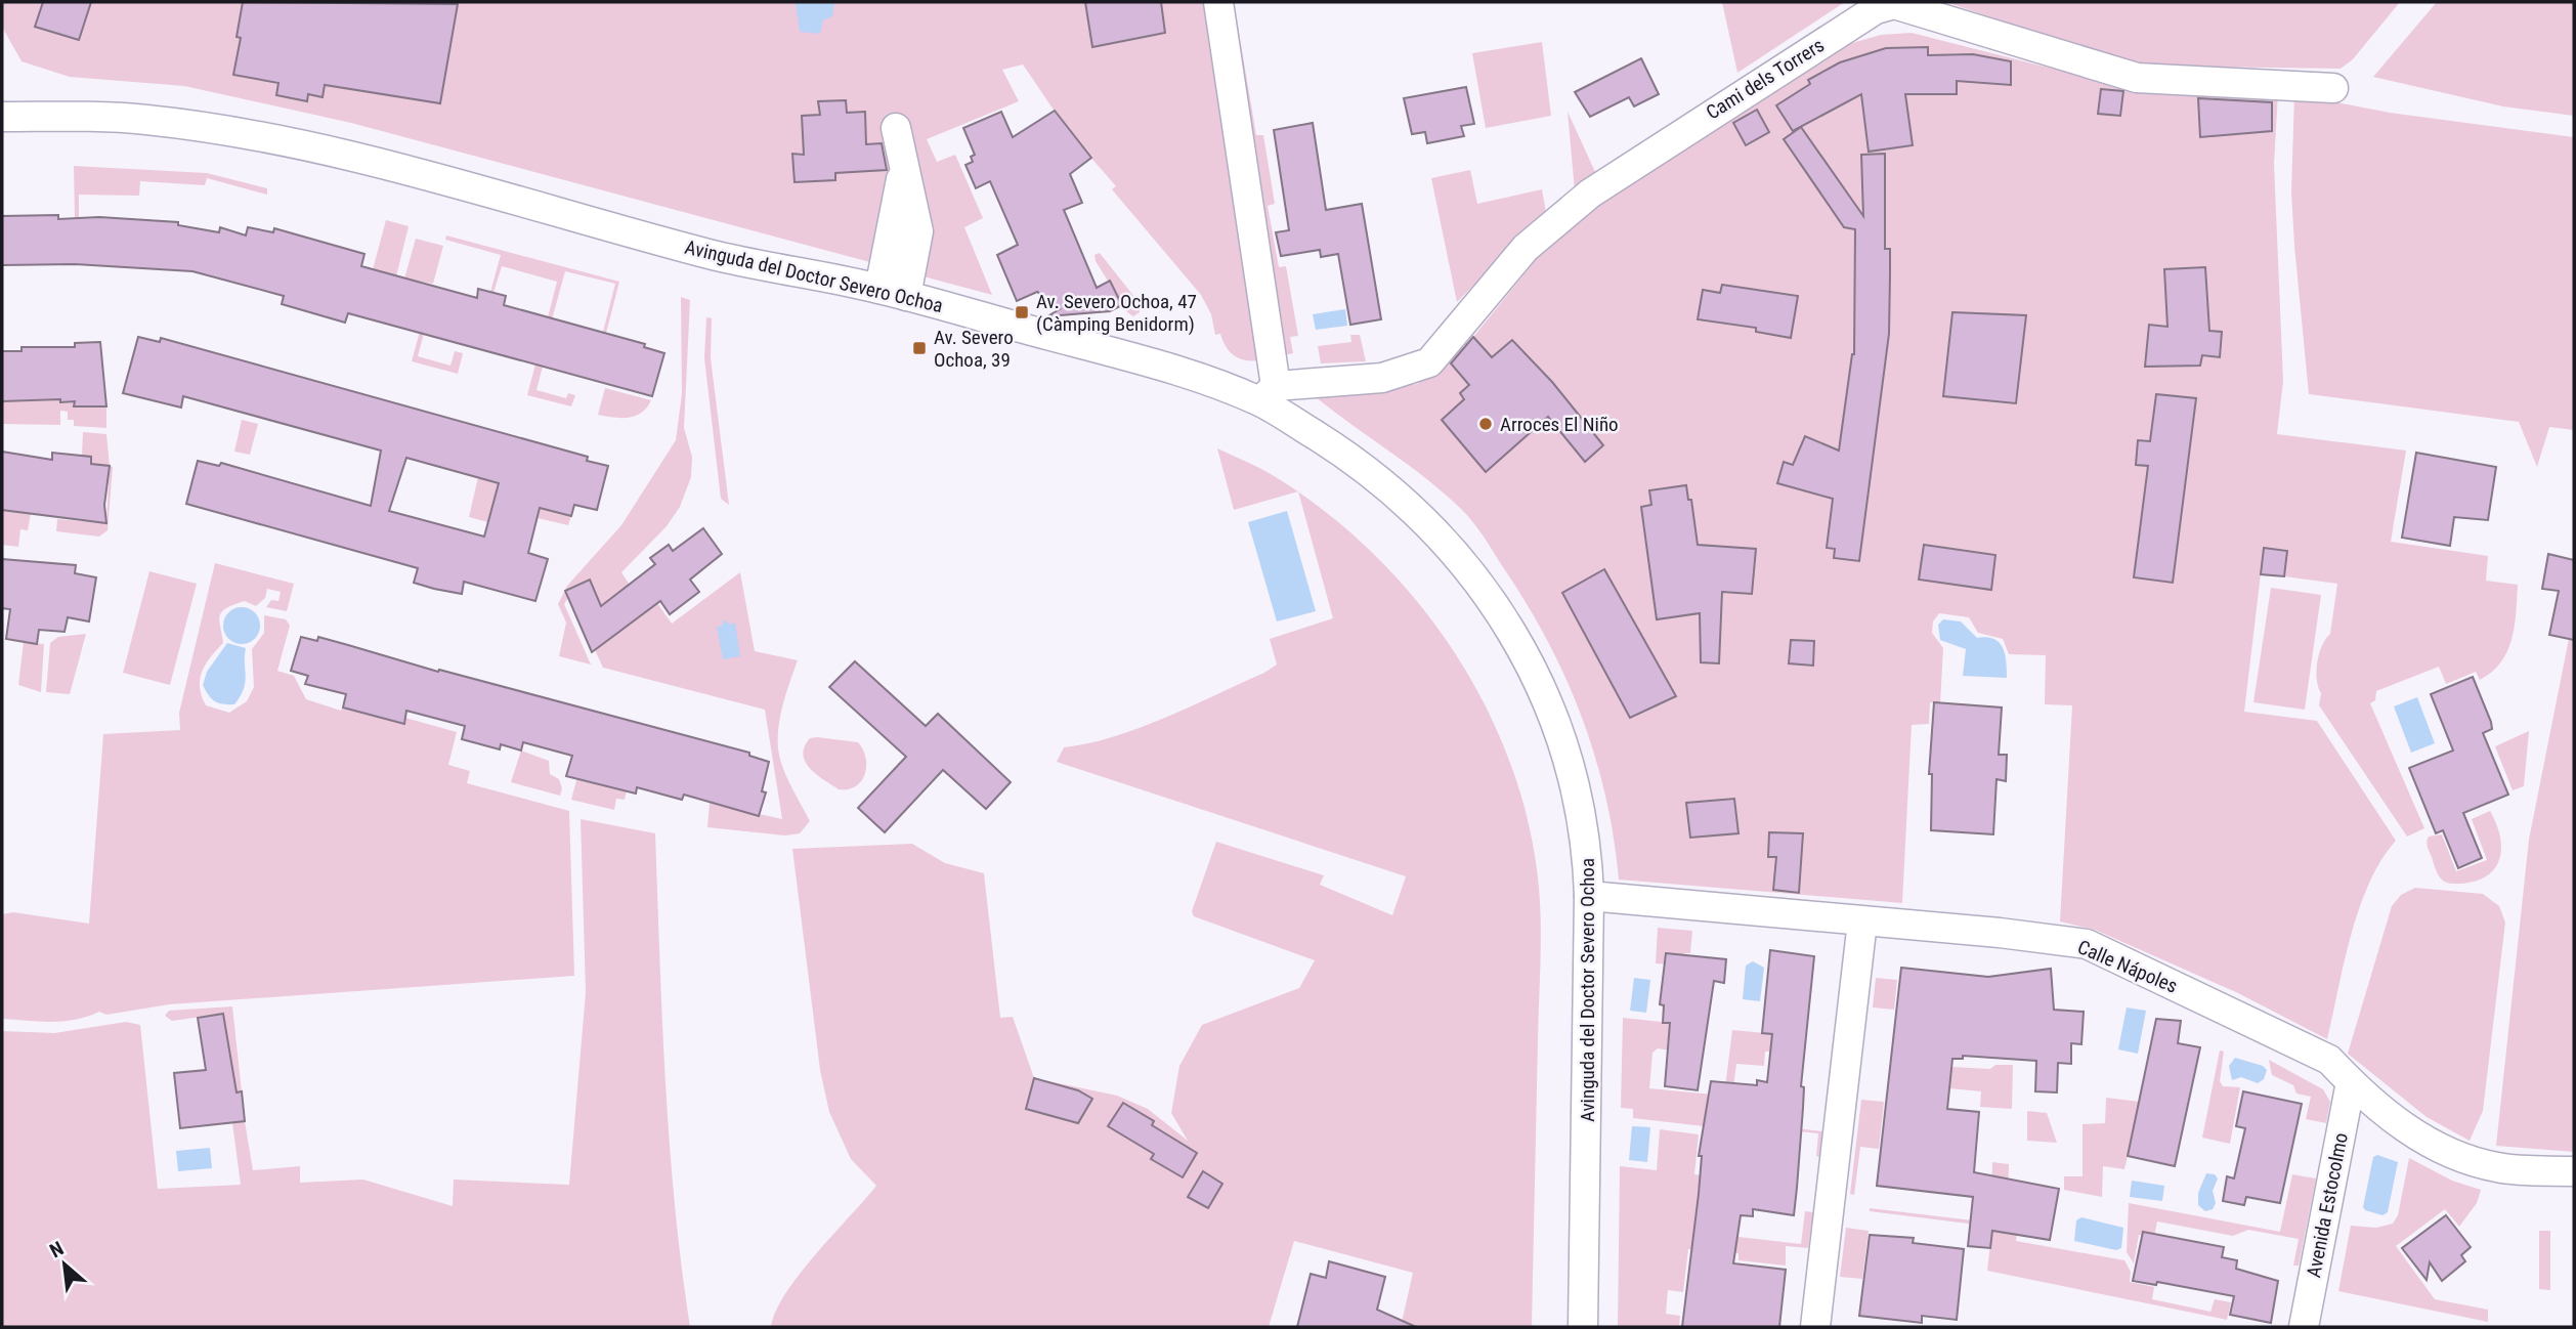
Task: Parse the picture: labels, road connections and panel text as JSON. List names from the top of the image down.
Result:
{
  "streets": {
    "street": [
      "Cami dels Torrers",
      "Avinguda del Doctor Severo Ochoa",
      "Calle Nápoles",
      "Avenida Estocolmo"
    ]
  },
  "crossings": [
    ["Cami dels Torrers", "Avinguda del Doctor Severo Ochoa"],
    ["Avinguda del Doctor Severo Ochoa", "Calle Nápoles"],
    ["Calle Nápoles", "Avenida Estocolmo"]
  ],
  "places": {
    "transit": ["Av. Severo Ochoa, 47 (Càmping Benidorm)", "Av. Severo Ochoa, 39"],
    "other": ["Arroces El Niño"]
  },
  "north": "top left"
}
